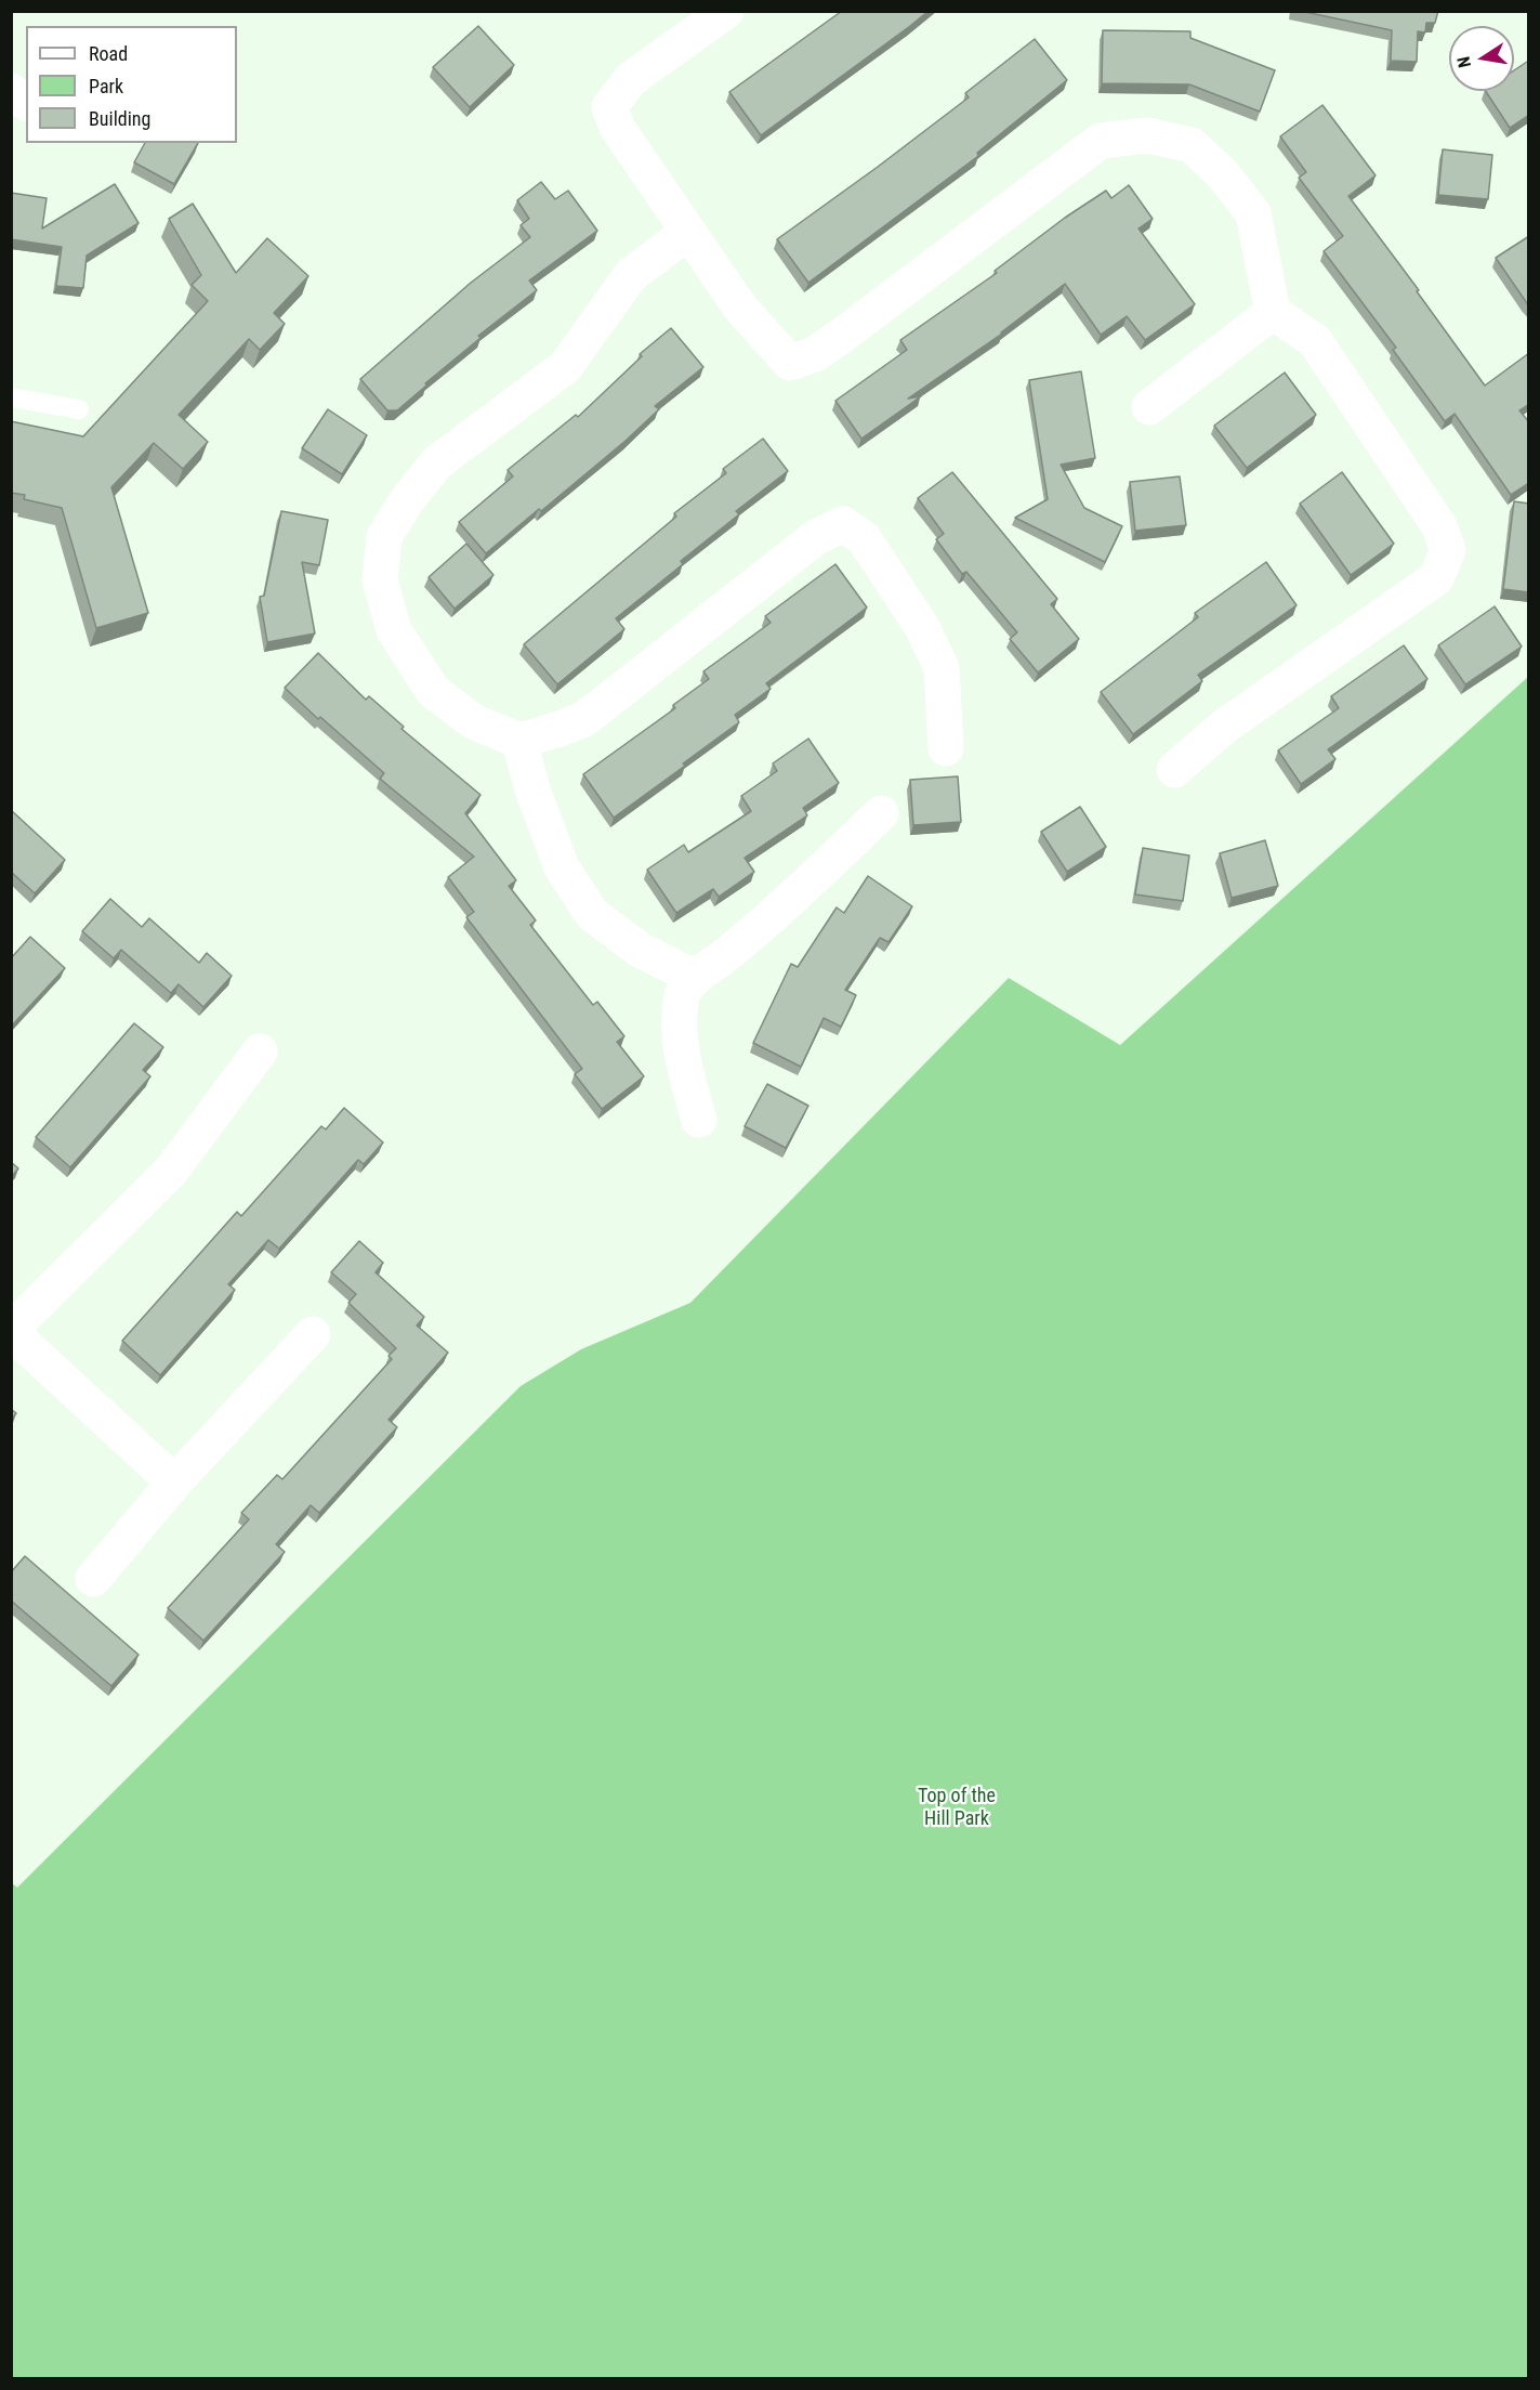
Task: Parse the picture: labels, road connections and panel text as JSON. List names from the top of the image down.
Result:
{
  "parks": ["Top of the Hill Park"],
  "legend": ["Road", "Park", "Building"],
  "north": "left"
}
